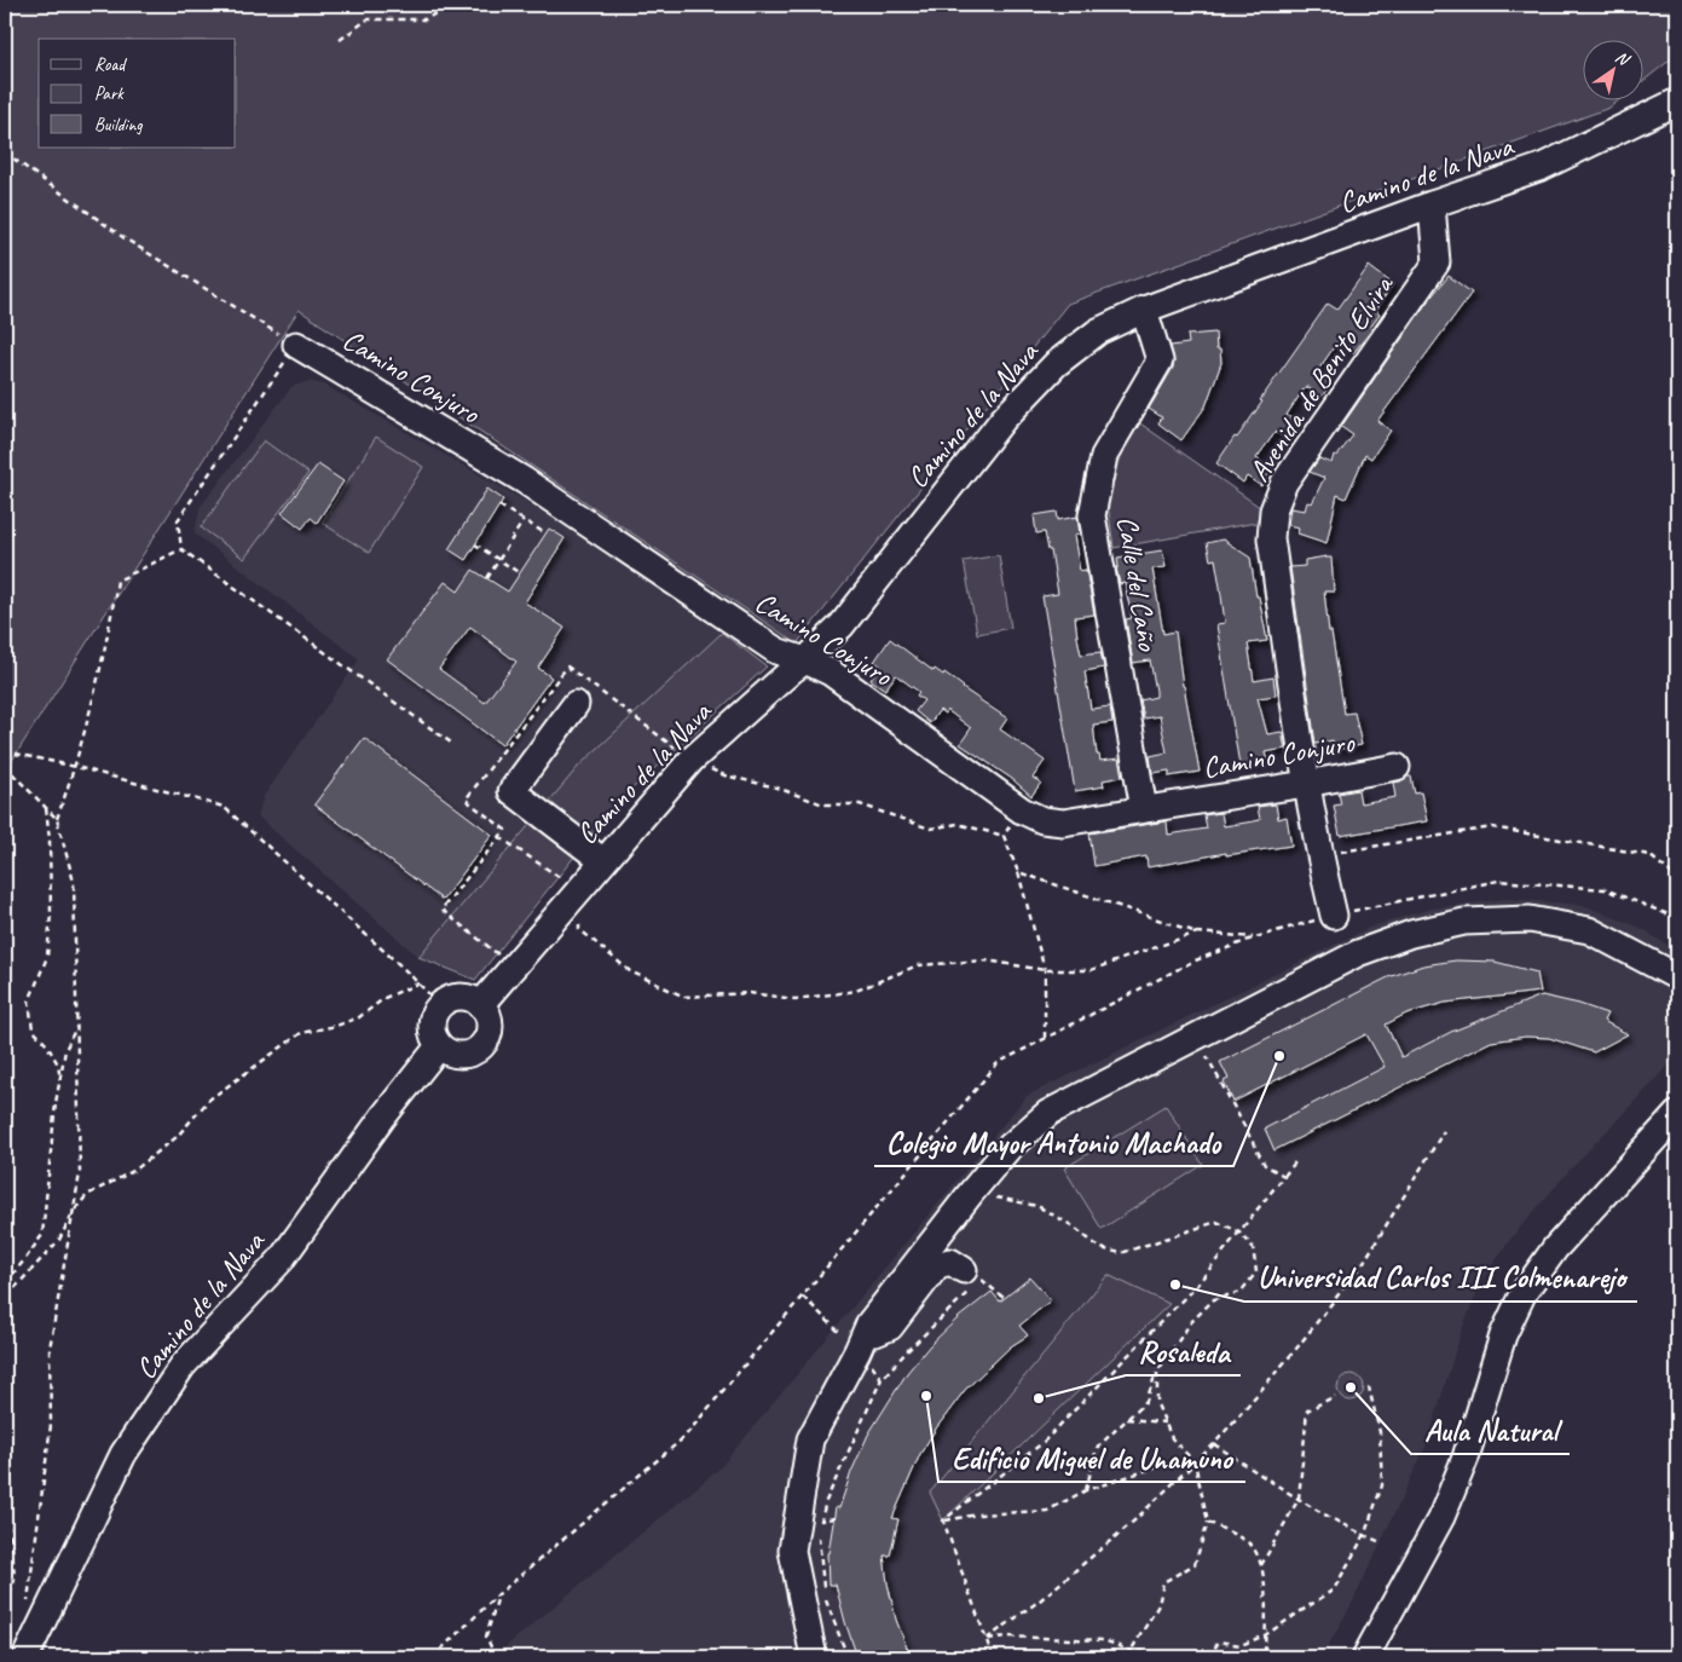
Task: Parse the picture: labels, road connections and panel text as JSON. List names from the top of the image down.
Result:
{
  "streets": {
    "street": [
      "Camino de la Nava",
      "Camino Conjuro",
      "Avenida de Benito Elvira",
      "Calle del Caño"
    ]
  },
  "crossings": [
    ["Camino de la Nava", "Camino Conjuro"],
    ["Camino de la Nava", "Avenida de Benito Elvira"],
    ["Camino de la Nava", "Calle del Caño"],
    ["Camino Conjuro", "Avenida de Benito Elvira"],
    ["Camino Conjuro", "Calle del Caño"]
  ],
  "places": [
    "Colegio Mayor Antonio Machado",
    "Universidad Carlos III Colmenarejo",
    "Aula Natural",
    "Edificio Miguel de Unamuno",
    "Rosaleda"
  ],
  "legend": ["Road", "Park", "Building"],
  "north": "top right"
}
